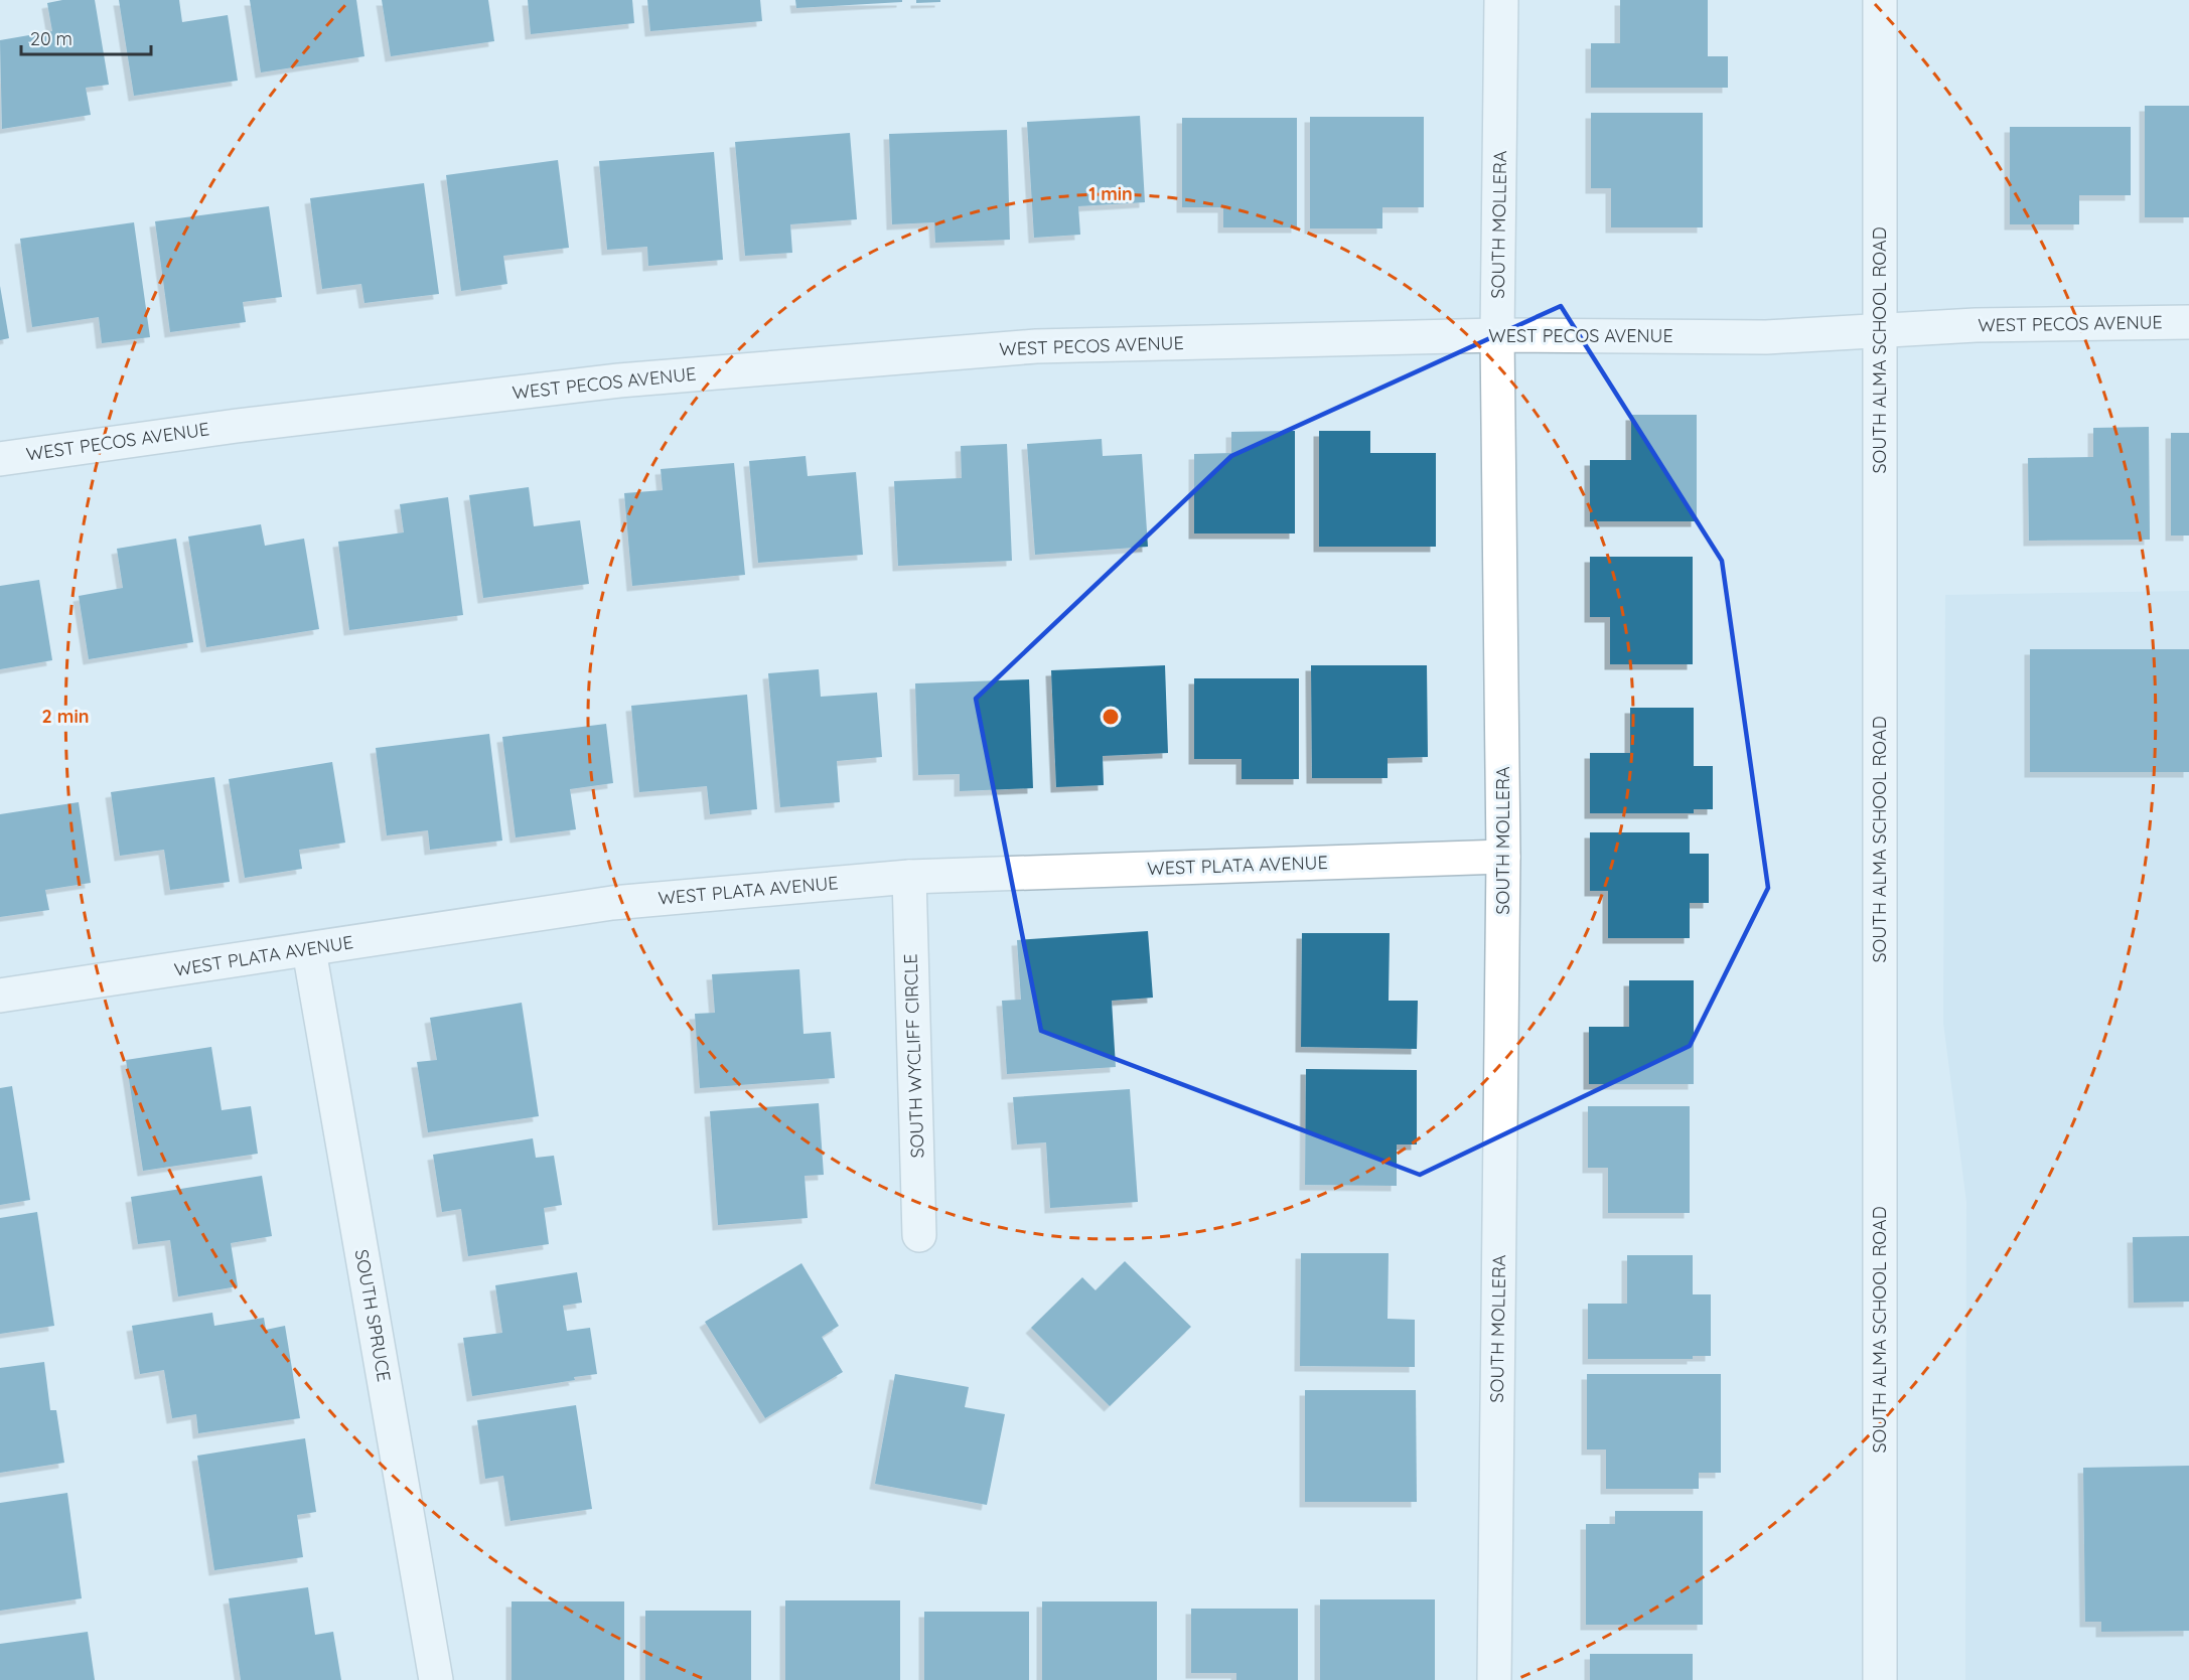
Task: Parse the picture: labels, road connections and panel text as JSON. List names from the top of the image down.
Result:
{
  "streets": {
    "street": [
      "SOUTH MOLLERA",
      "WEST PECOS AVENUE",
      "SOUTH ALMA SCHOOL ROAD",
      "WEST PLATA AVENUE",
      "SOUTH WYCLIFF CIRCLE",
      "SOUTH SPRUCE"
    ]
  },
  "crossings": [
    ["SOUTH MOLLERA", "WEST PECOS AVENUE"],
    ["SOUTH MOLLERA", "WEST PLATA AVENUE"],
    ["WEST PECOS AVENUE", "SOUTH ALMA SCHOOL ROAD"],
    ["WEST PLATA AVENUE", "SOUTH WYCLIFF CIRCLE"],
    ["WEST PLATA AVENUE", "SOUTH SPRUCE"]
  ],
  "scale_bar": "20 m",
  "rings": ["1 min", "2 min"]
}
